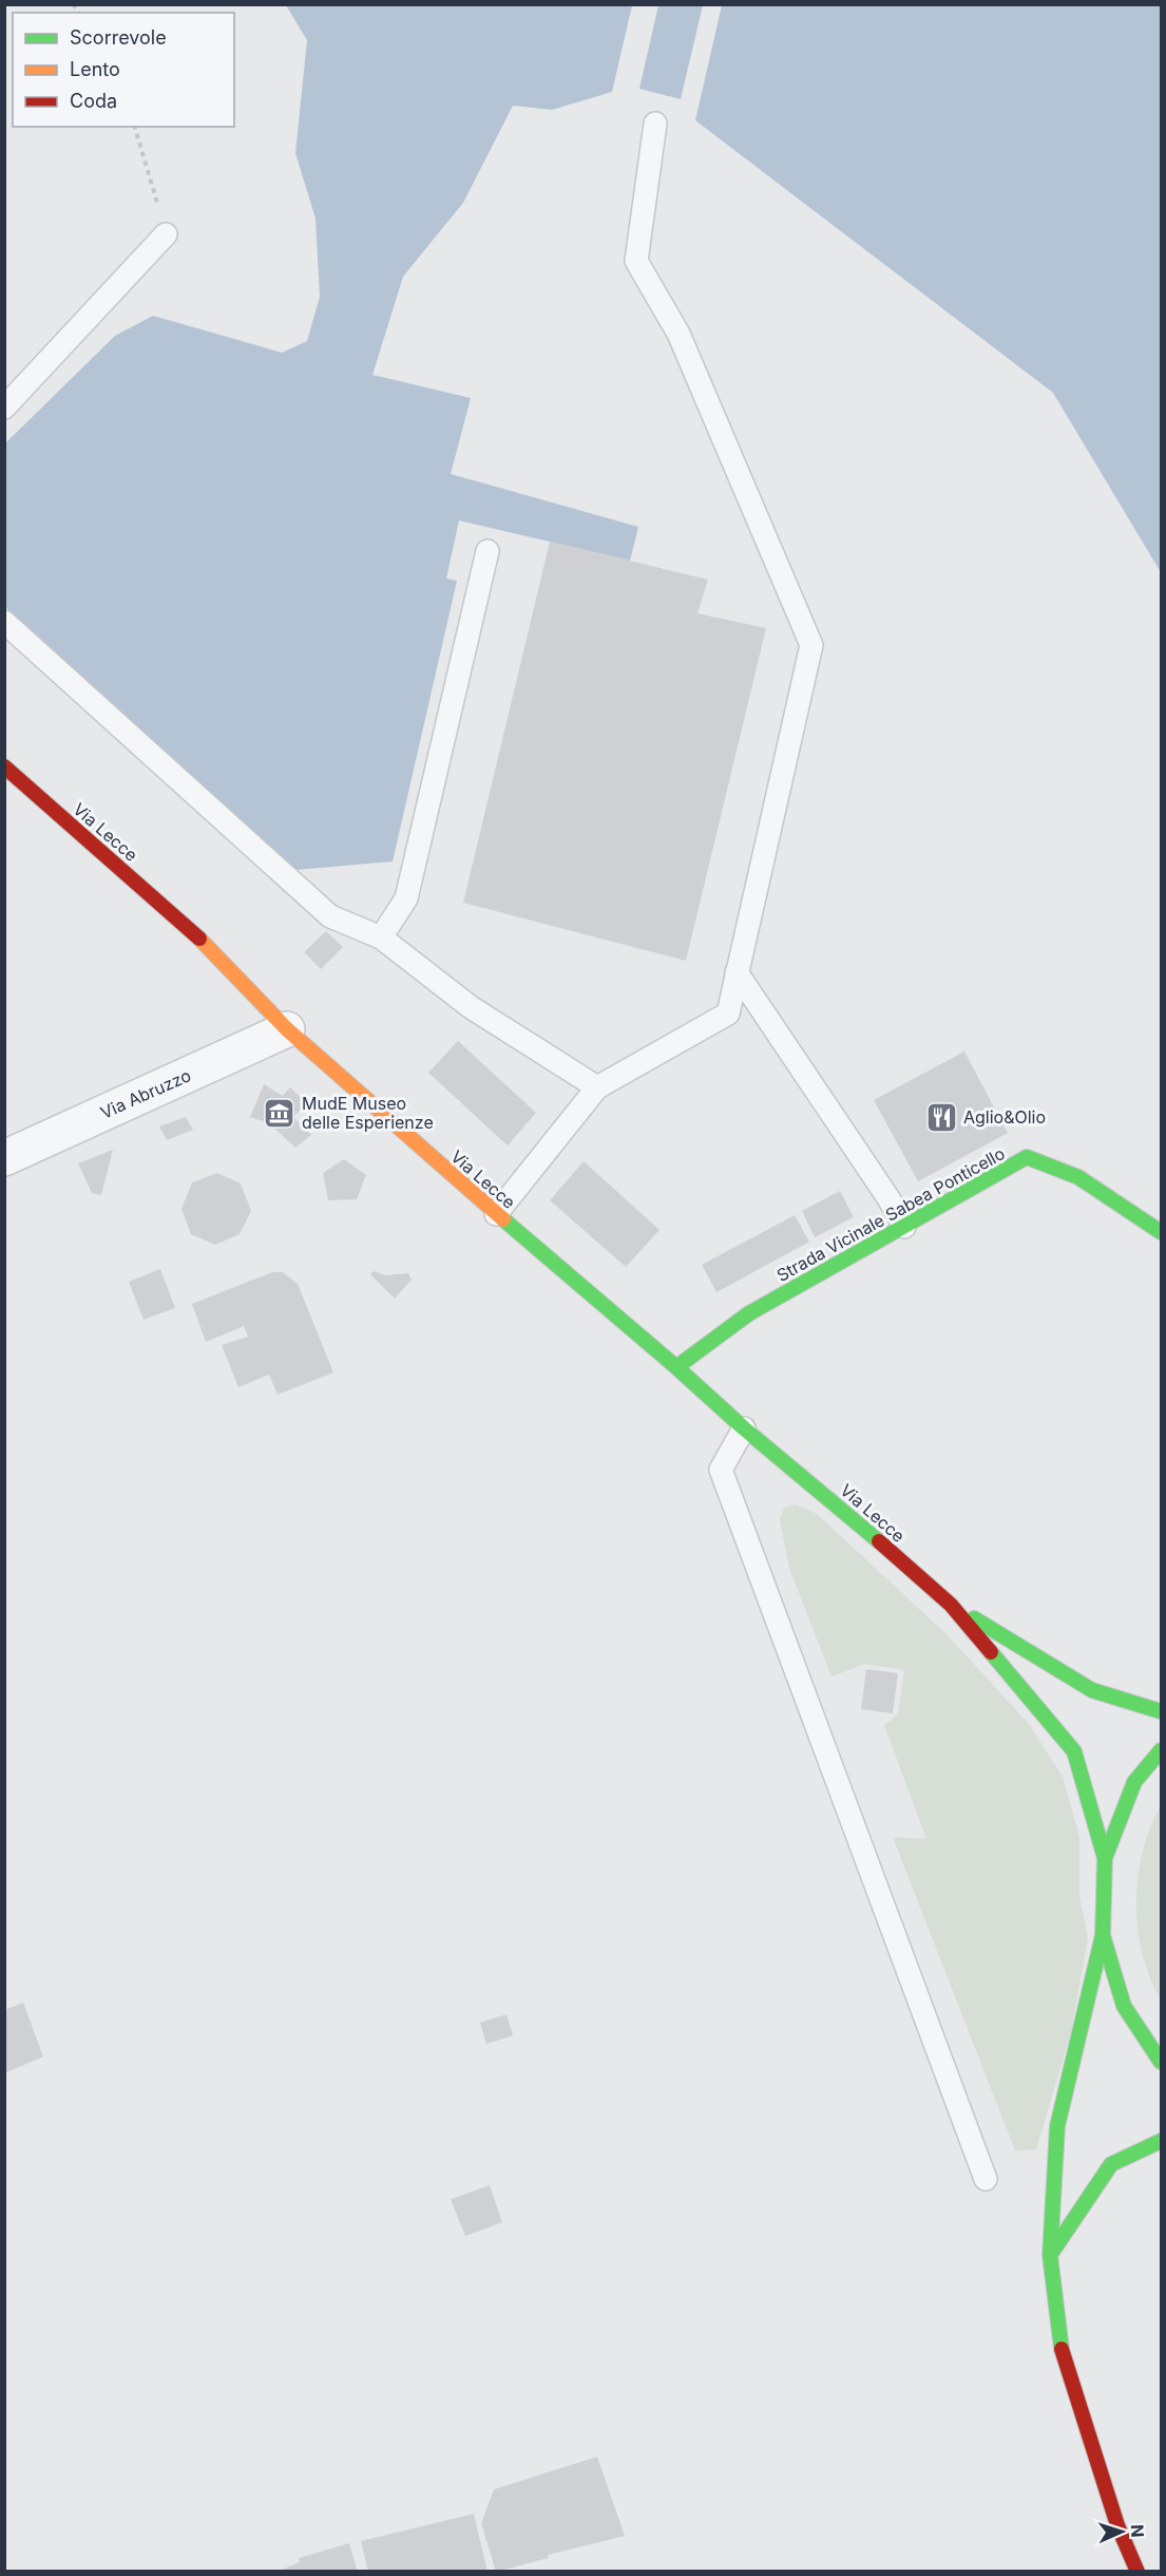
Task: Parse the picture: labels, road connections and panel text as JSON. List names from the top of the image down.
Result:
{
  "streets": {
    "main road": ["Via Lecce", "Strada Vicinale Sabea Ponticello"],
    "street": ["Via Abruzzo"]
  },
  "crossings": [
    ["Via Lecce", "Via Abruzzo"],
    ["Via Lecce", "Strada Vicinale Sabea Ponticello"]
  ],
  "places": {
    "museum": ["MudE Museo delle Esperienze"],
    "restaurant": ["Aglio&Olio"]
  },
  "legend": ["Scorrevole", "Lento", "Coda"],
  "north": "right"
}
